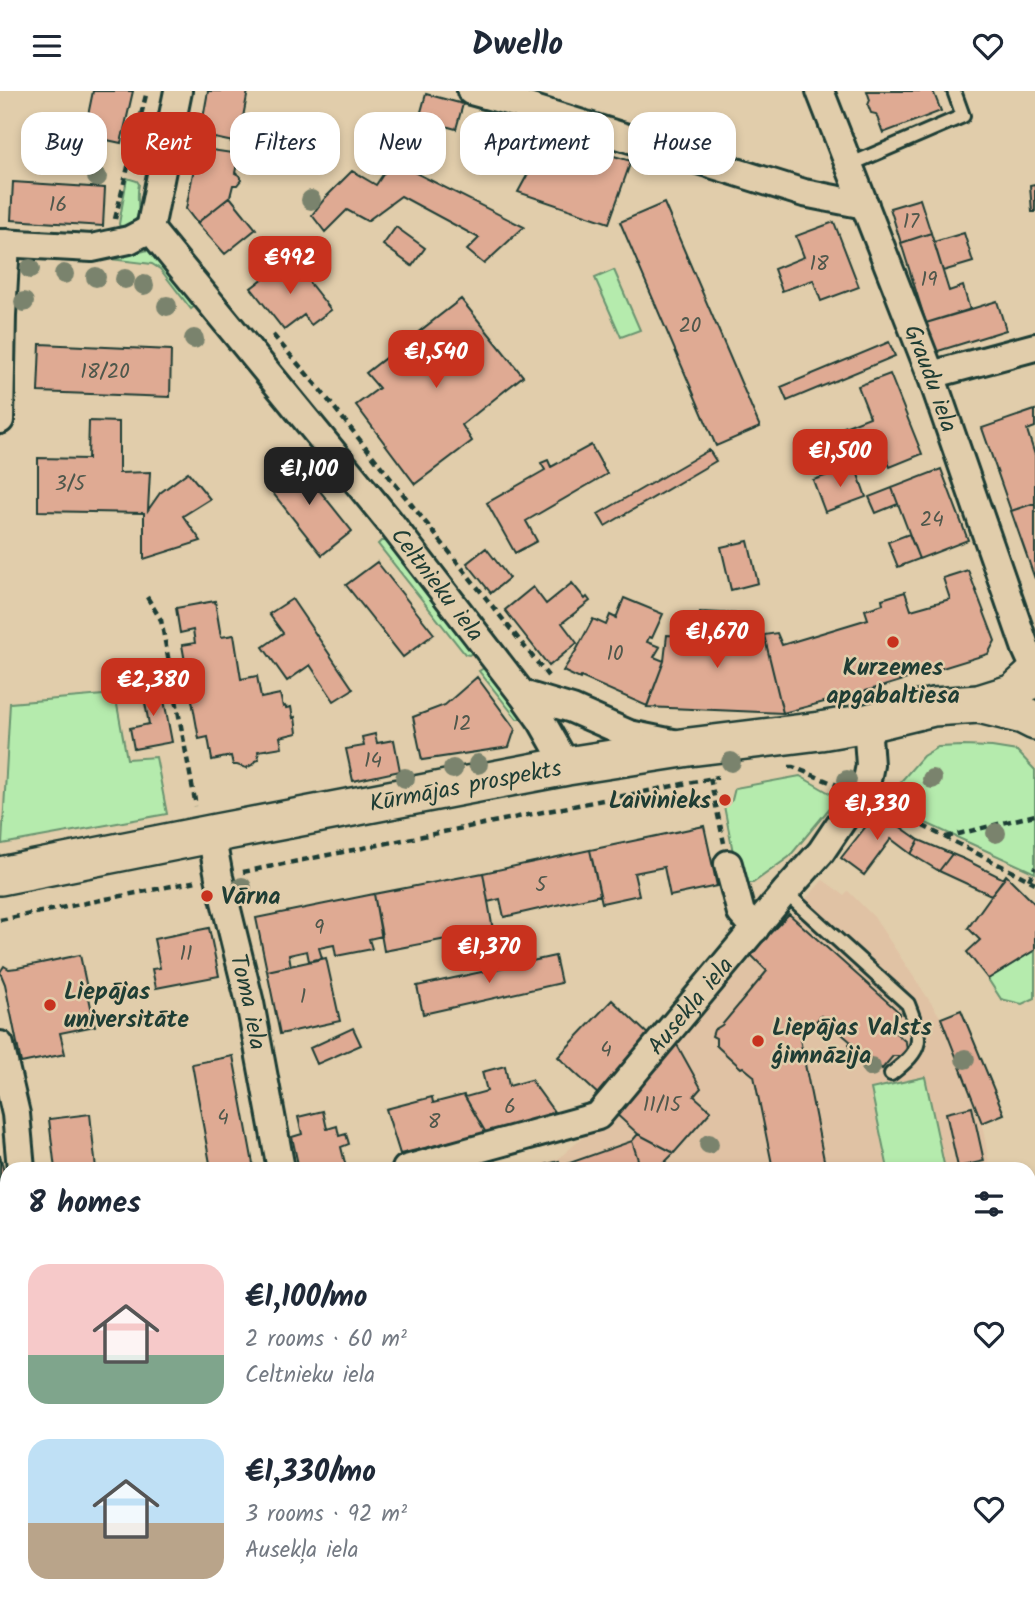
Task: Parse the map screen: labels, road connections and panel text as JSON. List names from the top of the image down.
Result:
{
  "streets": {
    "main road": ["Kūrmājas prospekts"],
    "street": [
      "Graudu iela",
      "Celtnieku iela",
      "Toma iela",
      "Ausekļa iela"
    ]
  },
  "crossings": [
    ["Graudu iela", "Kūrmājas prospekts"],
    ["Celtnieku iela", "Kūrmājas prospekts"],
    ["Kūrmājas prospekts", "Toma iela"],
    ["Kūrmājas prospekts", "Ausekļa iela"]
  ],
  "places": [
    "Kurzemes apgabaltiesa",
    "Laivinieks",
    "Vārna",
    "Liepājas universitāte",
    "Liepājas Valsts ģimnāzija"
  ],
  "house_numbers": [
    "16",
    "17",
    "18",
    "19",
    "20",
    "18/20",
    "3/5",
    "24",
    "10",
    "12",
    "14",
    "5",
    "9",
    "11",
    "1",
    "4",
    "11/15",
    "6",
    "4",
    "8"
  ],
  "page": {
    "header": "Dwello",
    "chip": [
      "Buy",
      "Rent",
      "Filters",
      "New",
      "Apartment",
      "House"
    ],
    "price": [
      "€992",
      "€1,540",
      "€1,500",
      "€1,100",
      "€1,670",
      "€2,380",
      "€1,330",
      "€1,370"
    ],
    "heading": "8 homes",
    "list": [
      {
        "name": "€1,100/mo",
        "note": "2 rooms · 60 m² · Celtnieku iela"
      },
      {
        "name": "€1,330/mo",
        "note": "3 rooms · 92 m² · Ausekļa iela"
      }
    ]
  }
}
